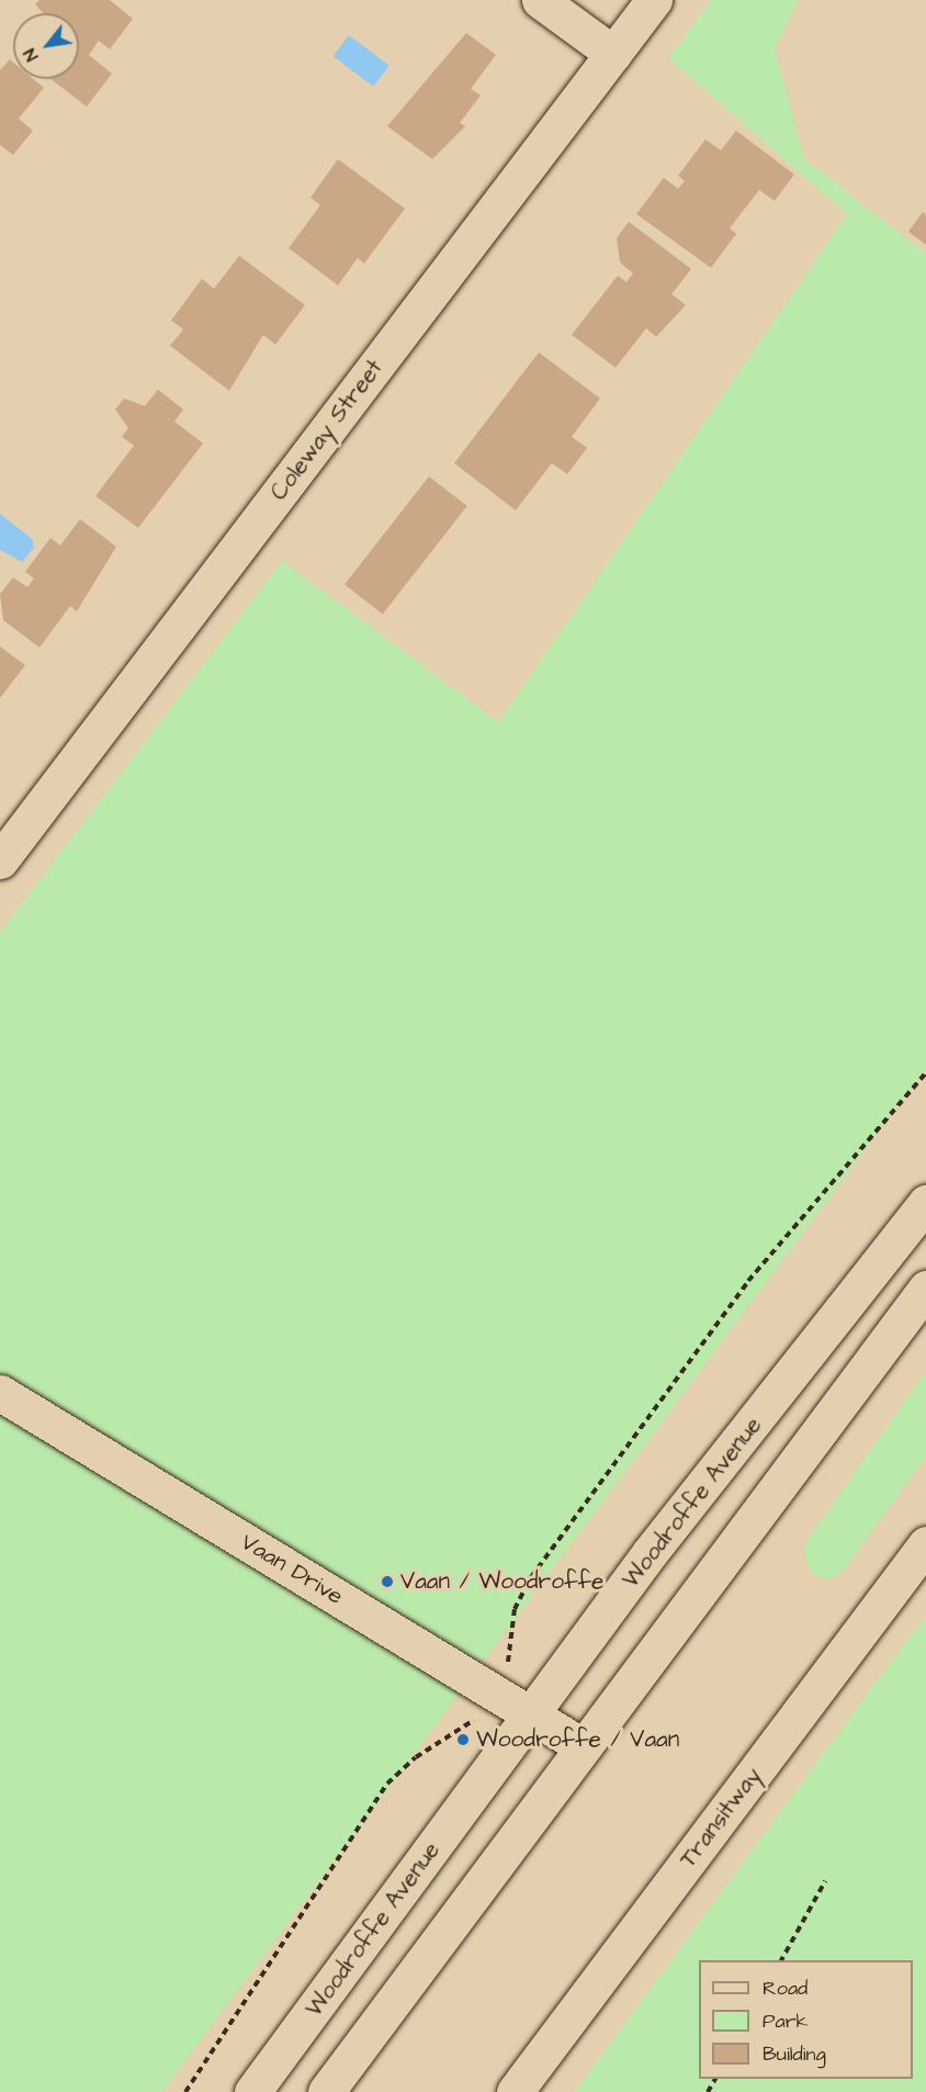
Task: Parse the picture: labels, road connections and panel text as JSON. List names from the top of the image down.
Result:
{
  "streets": {
    "main road": [
      "Coleway Street",
      "Woodroffe Avenue",
      "Vaan Drive",
      "Transitway"
    ]
  },
  "crossings": [
    ["Woodroffe Avenue", "Vaan Drive"]
  ],
  "places": ["Vaan / Woodroffe", "Woodroffe / Vaan"],
  "legend": ["Road", "Park", "Building"],
  "north": "bottom left"
}
